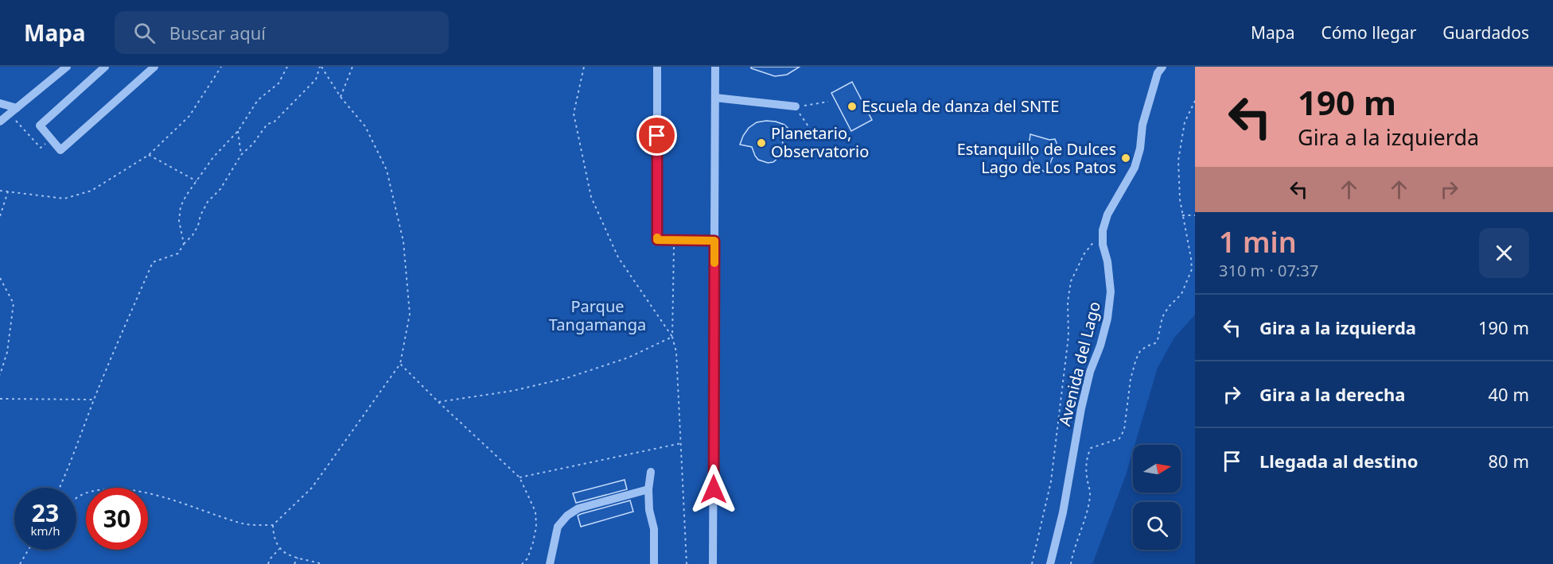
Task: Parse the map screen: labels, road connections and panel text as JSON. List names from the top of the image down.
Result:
{
  "streets": {
    "street": ["Avenida del Lago"]
  },
  "parks": ["Parque Tangamanga"],
  "places": ["Escuela de danza del SNTE", "Planetario, Observatorio", "Estanquillo de Dulces Lago de Los Patos"],
  "north": "right",
  "page": {
    "header": "Mapa",
    "search": "Buscar aquí",
    "nav": ["Mapa", "Cómo llegar", "Guardados"],
    "turn": ["190 m", "Gira a la izquierda"],
    "heading": ["1 min", "310 m · 07:37"],
    "list": [
      {
        "name": "Gira a la izquierda",
        "value": "190 m"
      },
      {
        "name": "Gira a la derecha",
        "value": "40 m"
      },
      {
        "name": "Llegada al destino",
        "value": "80 m"
      }
    ],
    "speed": "23 km/h",
    "limit": "30"
  }
}
